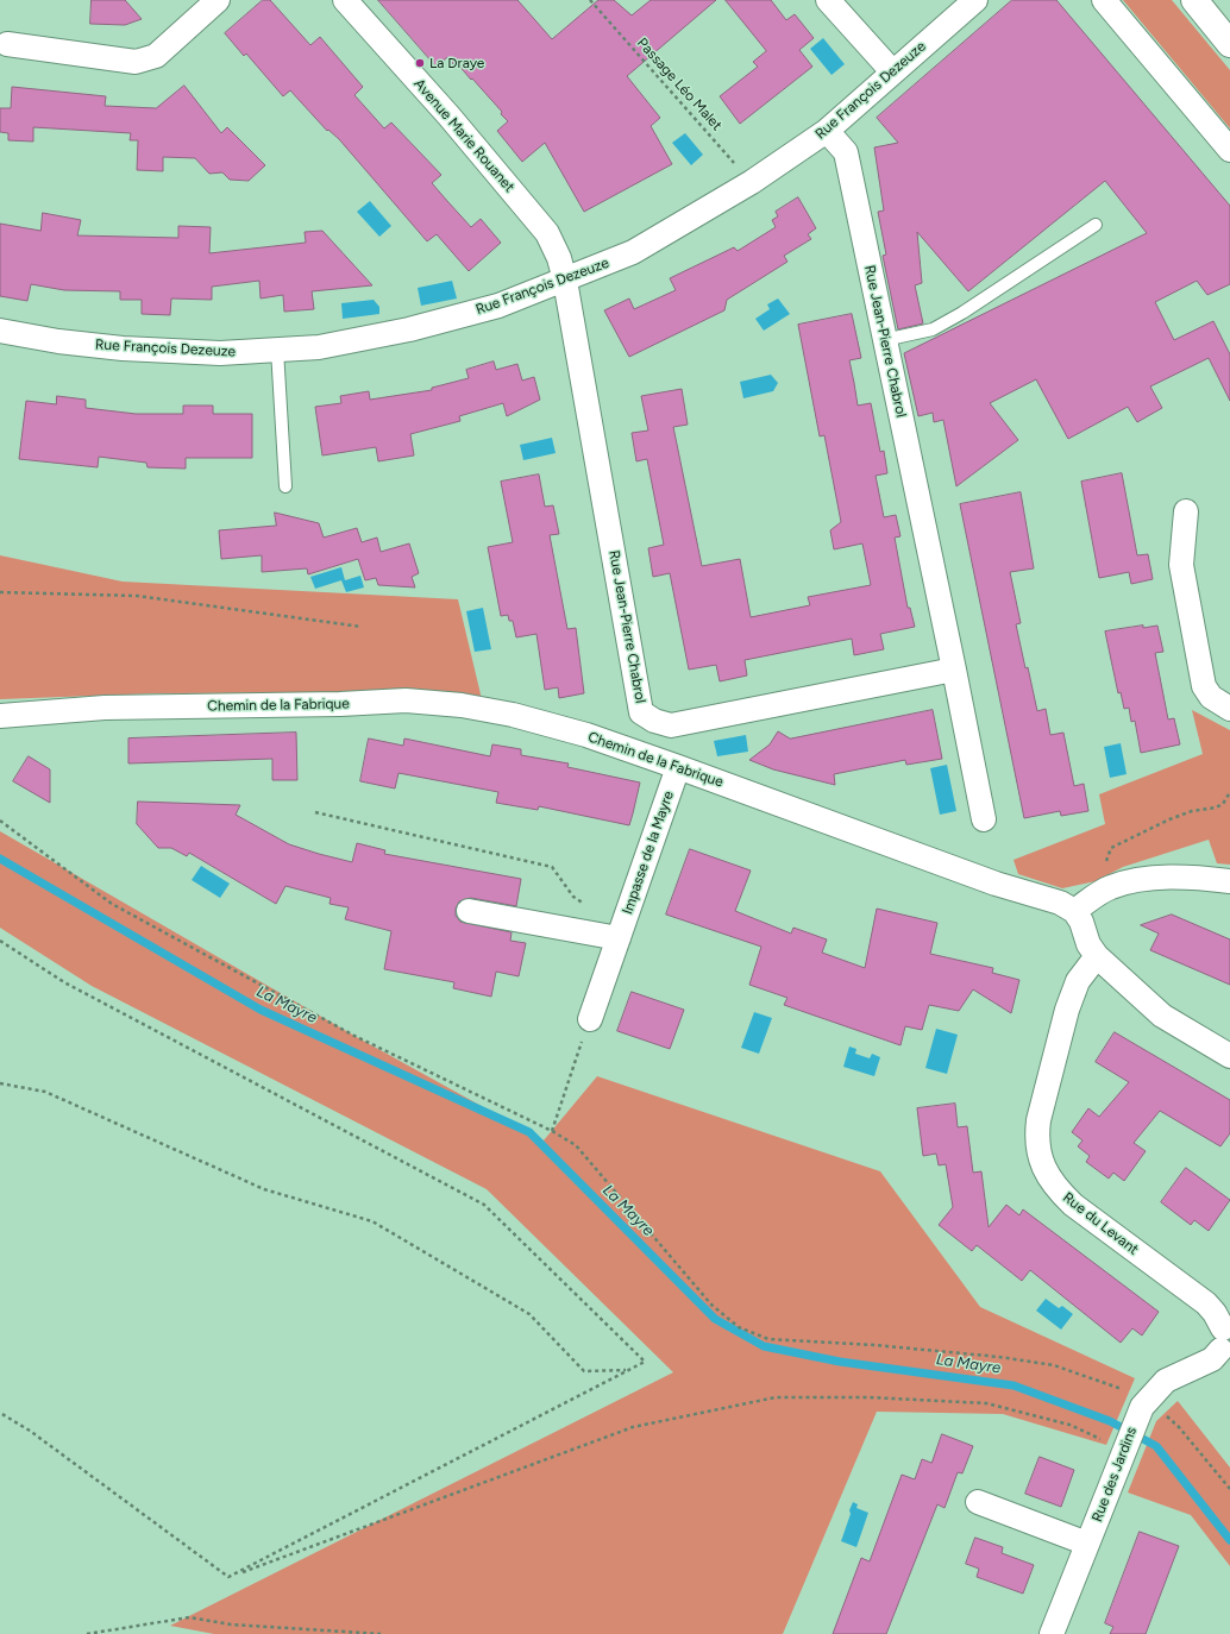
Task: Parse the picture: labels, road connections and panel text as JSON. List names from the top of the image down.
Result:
{
  "streets": {
    "street": [
      "Rue François Dezeuze",
      "Avenue Marie Rouanet",
      "Rue Jean-Pierre Chabrol",
      "Chemin de la Fabrique",
      "Impasse de la Mayre",
      "Rue du Levant",
      "Rue des Jardins"
    ],
    "path": ["Passage Léo Malet"]
  },
  "crossings": [
    ["Passage Léo Malet", "Rue François Dezeuze"],
    ["Rue François Dezeuze", "Avenue Marie Rouanet"],
    ["Rue François Dezeuze", "Rue Jean-Pierre Chabrol"],
    ["Avenue Marie Rouanet", "Rue Jean-Pierre Chabrol"],
    ["Chemin de la Fabrique", "Impasse de la Mayre"],
    ["Rue du Levant", "Rue des Jardins"]
  ],
  "water": ["La Mayre"],
  "places": ["La Draye"]
}
